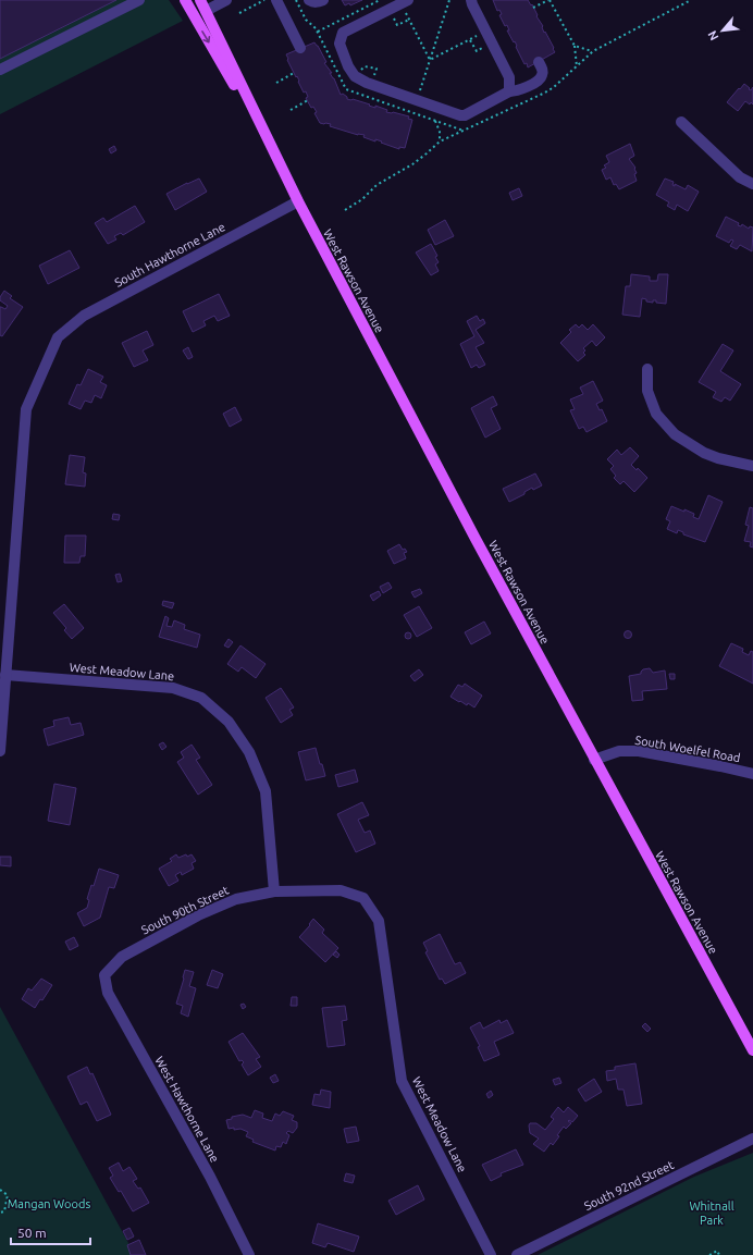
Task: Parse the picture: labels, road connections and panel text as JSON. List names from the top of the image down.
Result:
{
  "streets": {
    "main road": ["West Rawson Avenue"],
    "street": [
      "South Hawthorne Lane",
      "West Meadow Lane",
      "South Woelfel Road",
      "South 90th Street",
      "West Hawthorne Lane",
      "South 92nd Street"
    ]
  },
  "crossings": [
    ["South Hawthorne Lane", "West Rawson Avenue"],
    ["South Hawthorne Lane", "West Meadow Lane"],
    ["West Rawson Avenue", "South Woelfel Road"],
    ["West Meadow Lane", "South 90th Street"],
    ["South 90th Street", "West Hawthorne Lane"]
  ],
  "parks": ["Mangan Woods", "Whitnall Park"],
  "scale_bar": "50 m",
  "north": "bottom left"
}
